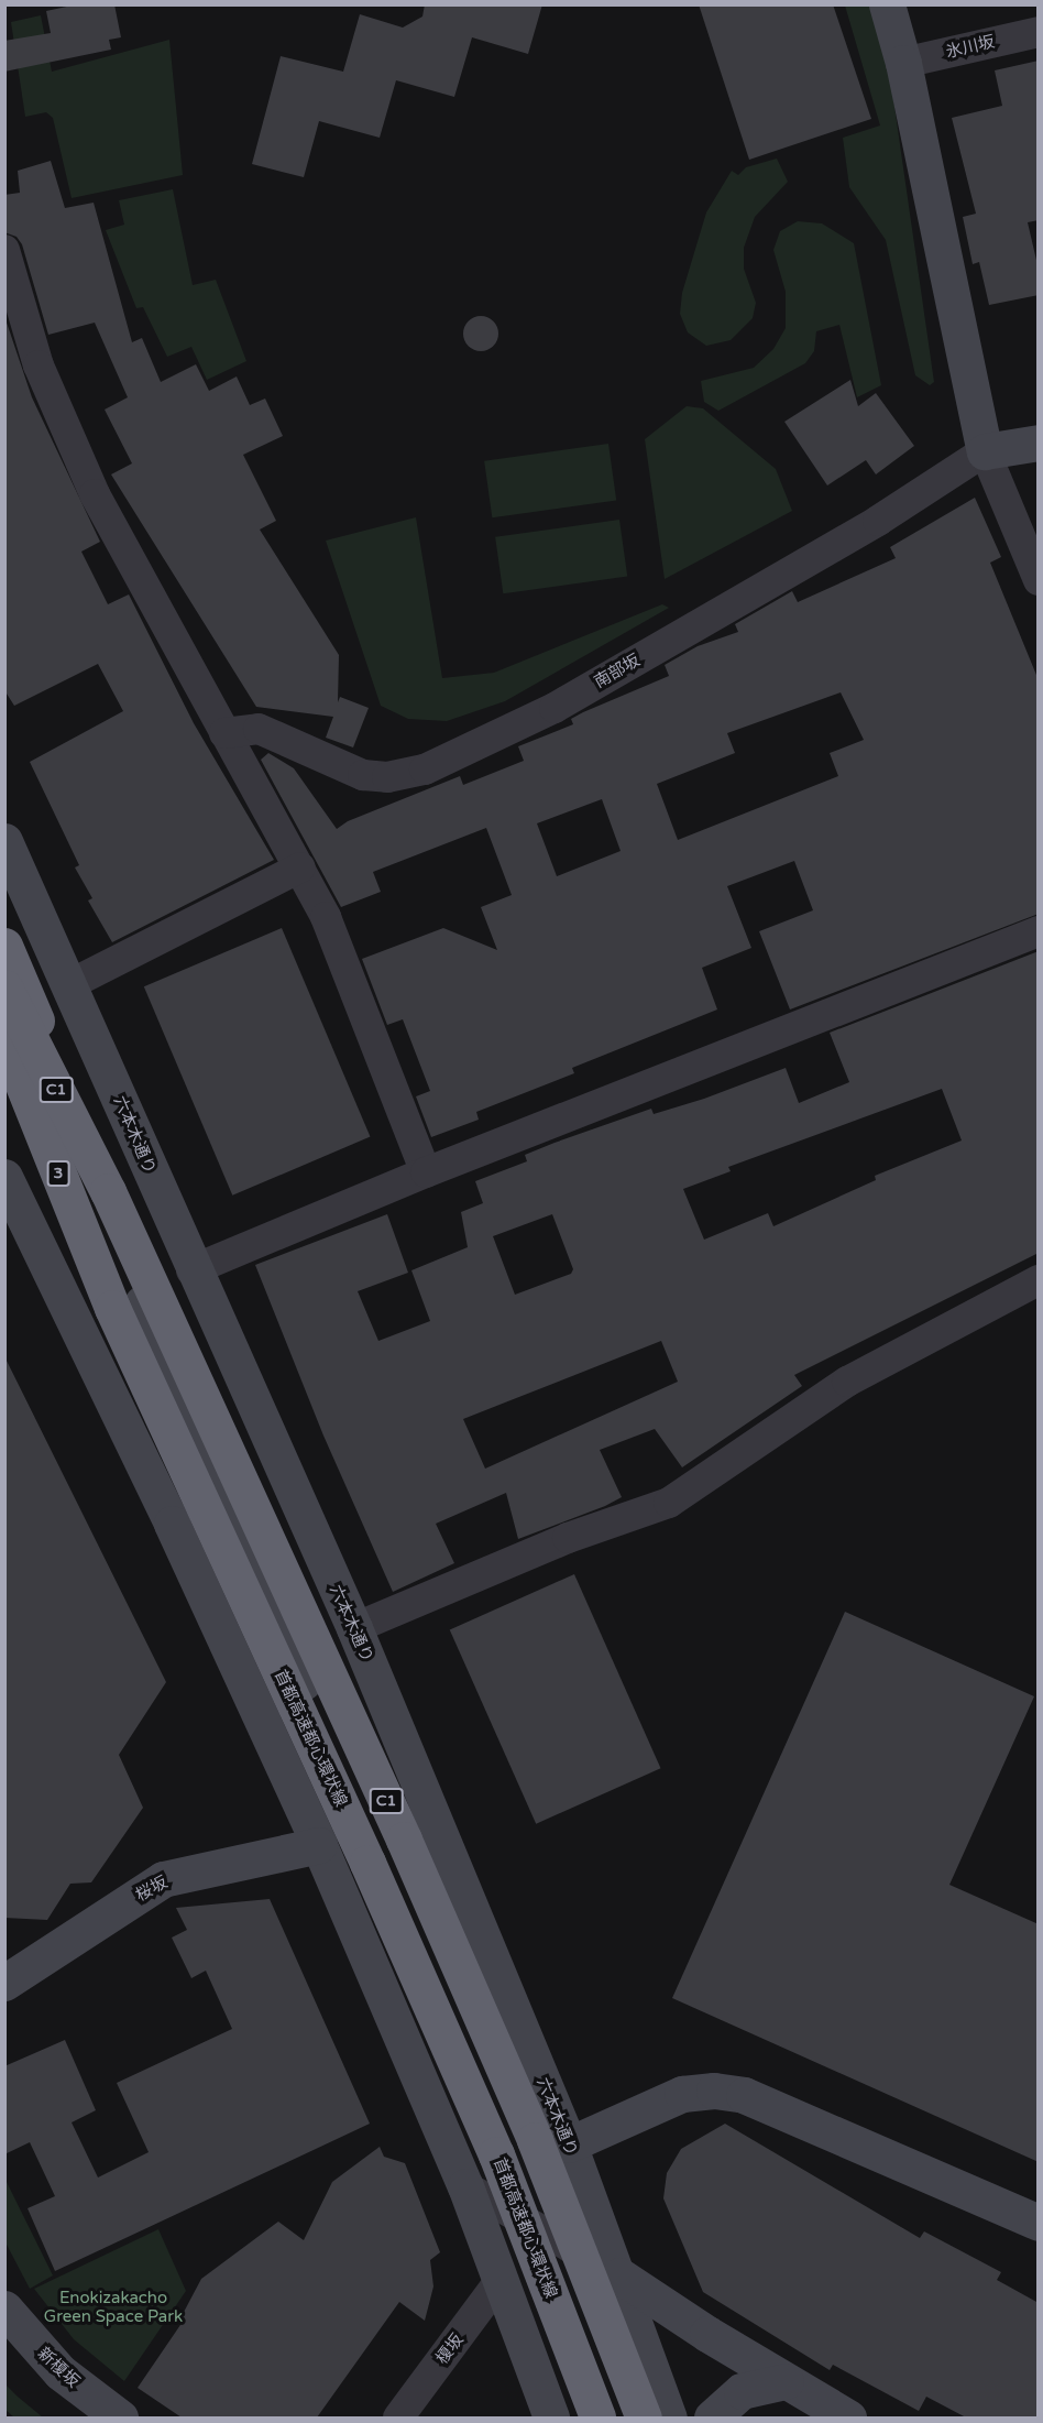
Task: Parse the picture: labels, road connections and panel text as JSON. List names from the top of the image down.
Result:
{
  "streets": {
    "highway": ["C1", "3", "首都高速都心環状線"],
    "main road": ["六本木通り", "桜坂", "新榎坂"],
    "street": ["氷川坂", "南部坂", "榎坂"]
  },
  "crossings": [
    ["C1", "3"],
    ["3", "首都高速都心環状線"]
  ],
  "parks": ["Enokizakacho Green Space Park"]
}
